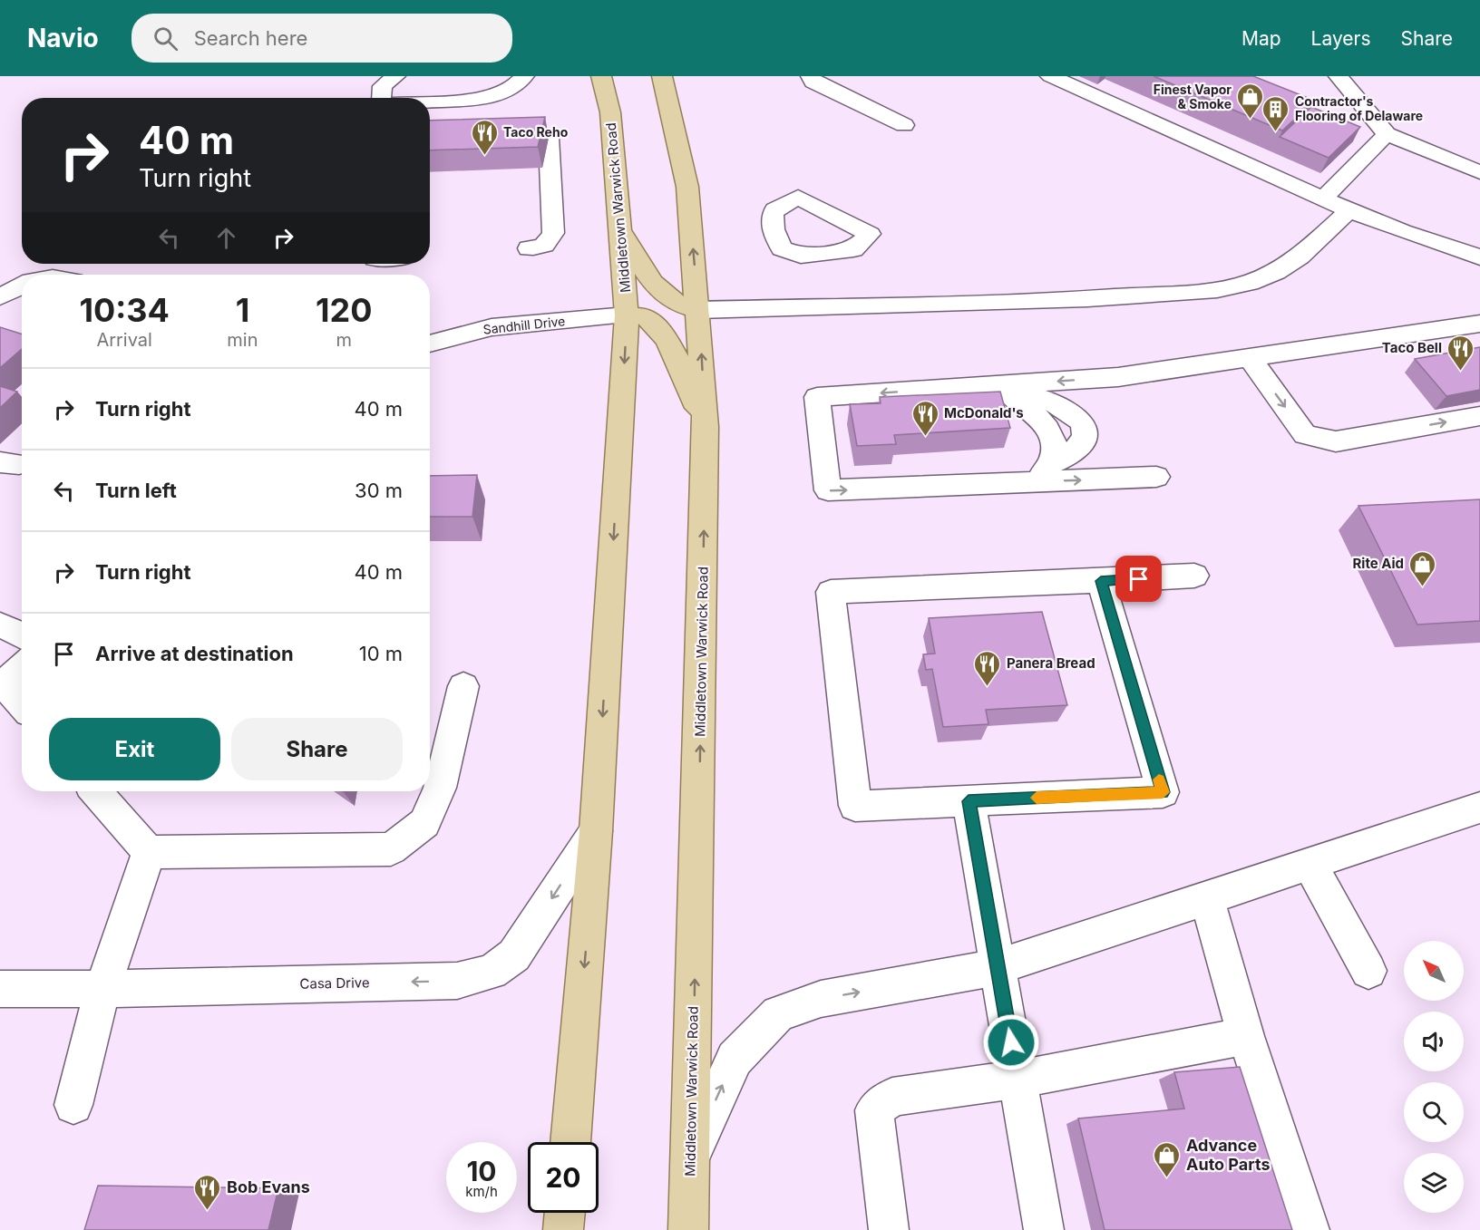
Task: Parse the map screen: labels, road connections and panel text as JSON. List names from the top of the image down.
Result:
{
  "streets": {
    "main road": ["Middletown Warwick Road"],
    "street": ["Sandhill Drive", "Casa Drive"]
  },
  "crossings": [
    ["Middletown Warwick Road", "Sandhill Drive"],
    ["Middletown Warwick Road", "Casa Drive"]
  ],
  "one_way": ["Casa Drive"],
  "places": {
    "shop": ["Finest Vapor & Smoke", "Rite Aid", "Advance Auto Parts"],
    "building": ["Contractor's Flooring of Delaware"],
    "restaurant": [
      "Taco Reho",
      "Taco Bell",
      "McDonald's",
      "Panera Bread",
      "Bob Evans"
    ]
  },
  "north": "top left",
  "page": {
    "header": "Navio",
    "search": "Search here",
    "nav": ["Map", "Layers", "Share"],
    "turn": ["40 m", "Turn right"],
    "eta": [
      "10:34",
      "Arrival",
      "1",
      "min",
      "120",
      "m"
    ],
    "list": [
      {
        "name": "Turn right",
        "value": "40 m"
      },
      {
        "name": "Turn left",
        "value": "30 m"
      },
      {
        "name": "Turn right",
        "value": "40 m"
      },
      {
        "name": "Arrive at destination",
        "value": "10 m"
      }
    ],
    "buttons": ["Exit", "Share"],
    "speed": "10 km/h",
    "limit": "20"
  }
}
